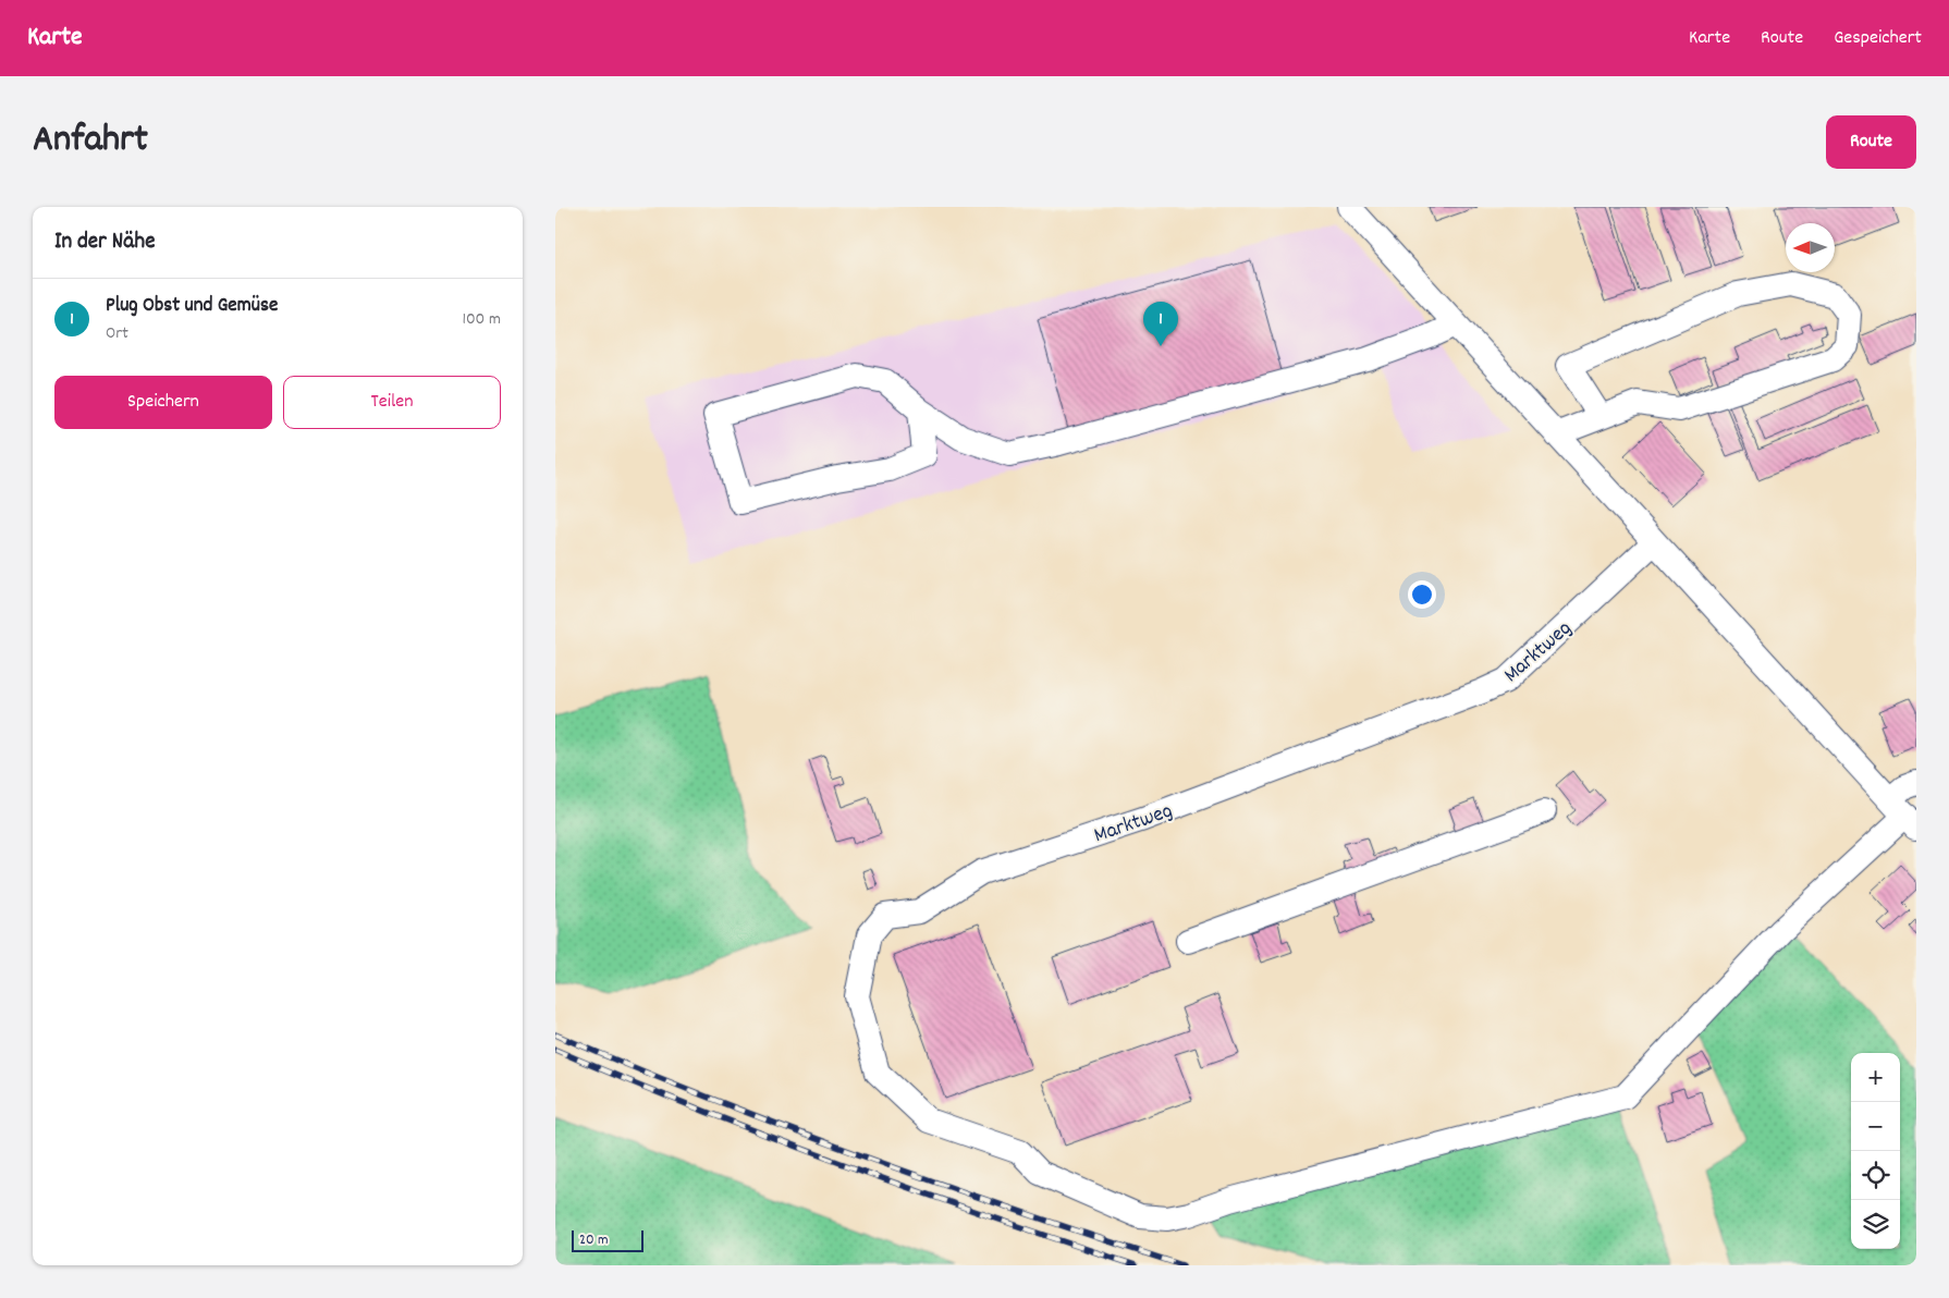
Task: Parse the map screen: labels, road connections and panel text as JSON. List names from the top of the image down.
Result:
{
  "streets": {
    "street": ["Marktweg"]
  },
  "scale_bar": "20 m",
  "north": "left",
  "page": {
    "header": "Karte",
    "nav": ["Karte", "Route", "Gespeichert"],
    "title": "Anfahrt",
    "buttons": [
      "Route",
      ["Speichern", "Teilen"]
    ],
    "heading": "In der Nähe",
    "list": [
      {
        "mark": "1",
        "name": "Plug Obst und Gemüse",
        "note": "Ort",
        "value": "100 m"
      }
    ],
    "pins": "1",
    "map_buttons": ["+", "−"],
    "scale": "20 m"
  }
}
